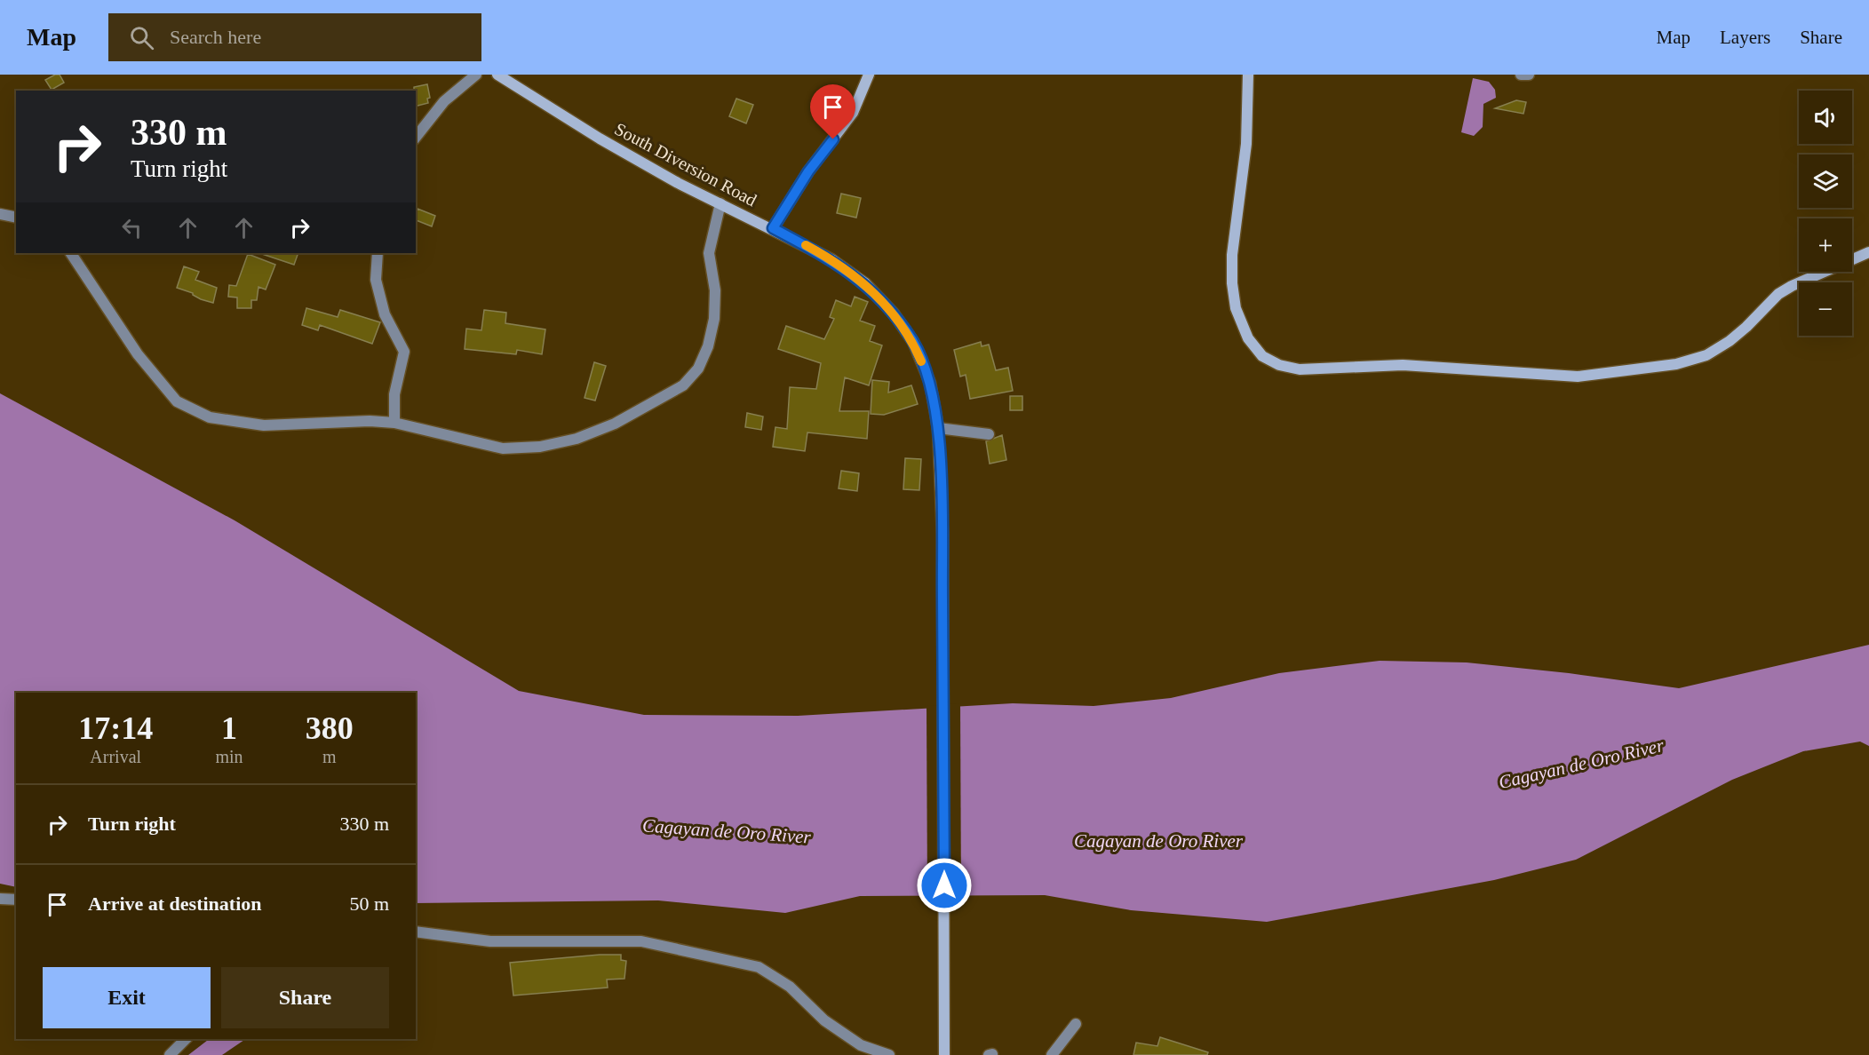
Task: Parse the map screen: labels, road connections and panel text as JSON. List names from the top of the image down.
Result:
{
  "streets": {
    "main road": ["South Diversion Road"]
  },
  "water": ["Cagayan de Oro River"],
  "page": {
    "header": "Map",
    "search": "Search here",
    "nav": ["Map", "Layers", "Share"],
    "map_buttons": ["+", "−"],
    "turn": ["330 m", "Turn right"],
    "eta": [
      "17:14",
      "Arrival",
      "1",
      "min",
      "380",
      "m"
    ],
    "list": [
      {
        "name": "Turn right",
        "value": "330 m"
      },
      {
        "name": "Arrive at destination",
        "value": "50 m"
      }
    ],
    "buttons": ["Exit", "Share"]
  }
}
